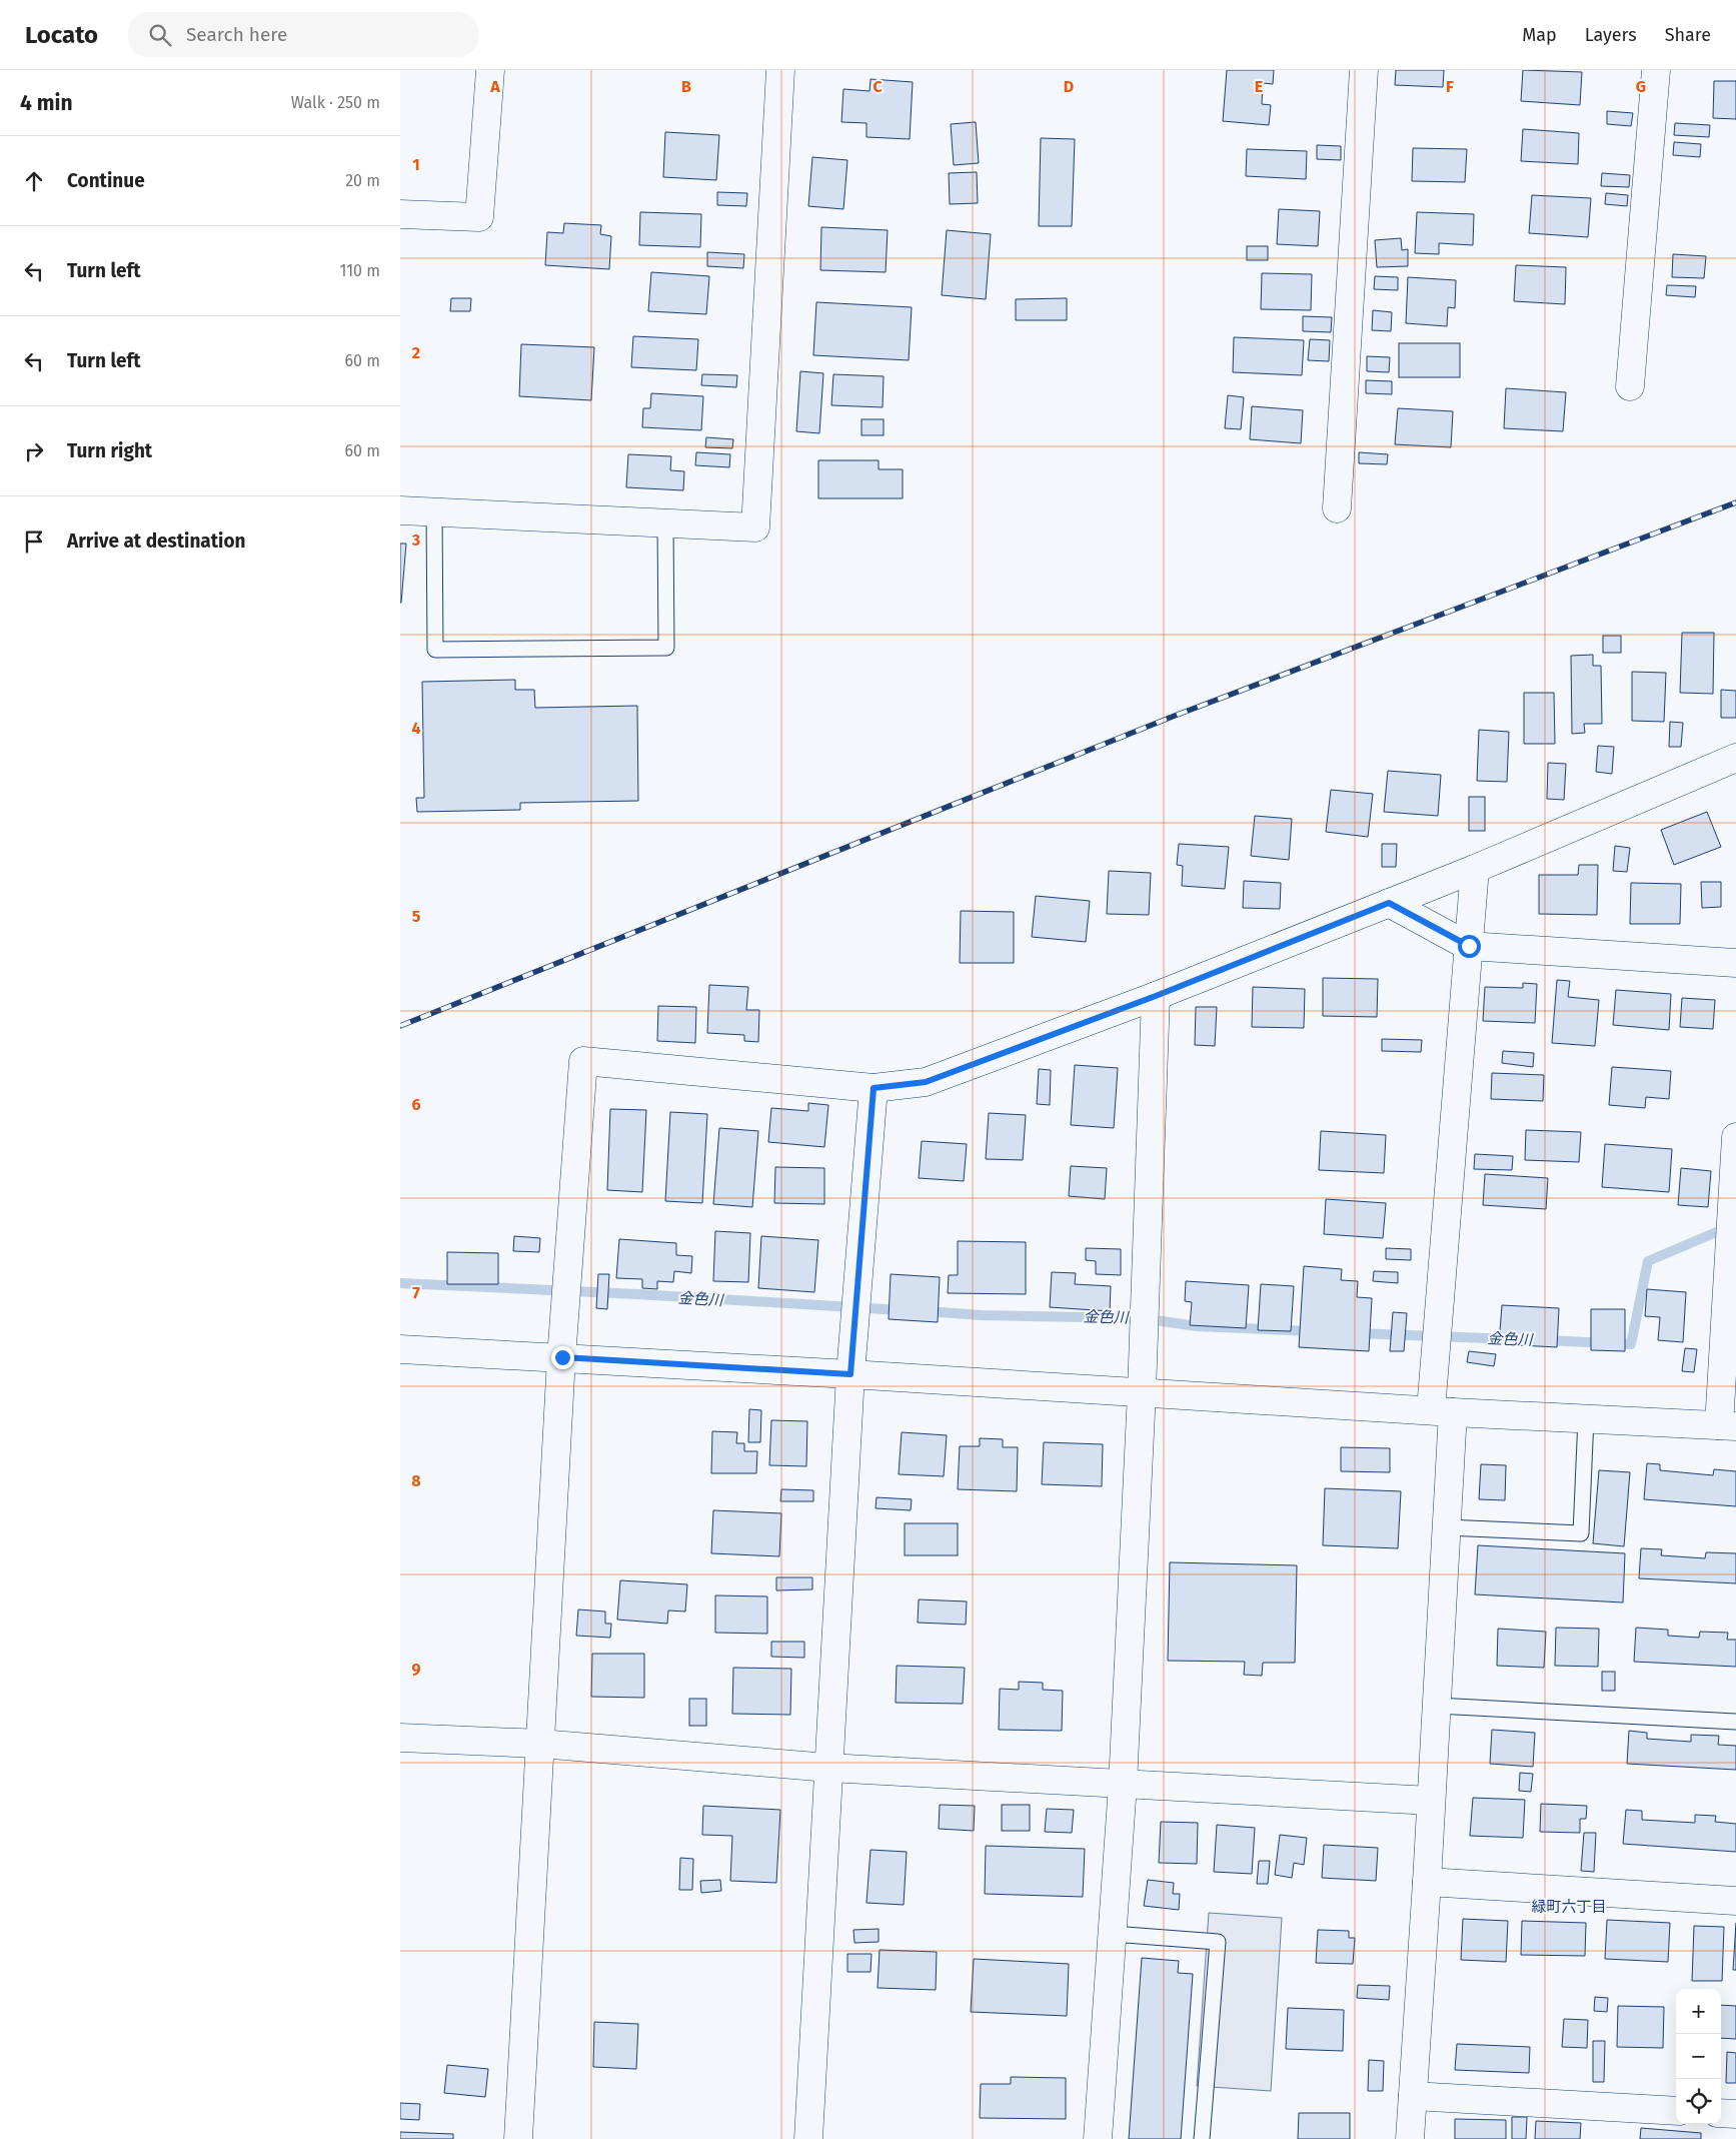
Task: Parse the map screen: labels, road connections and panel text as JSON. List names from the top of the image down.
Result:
{
  "districts": ["緑町六丁目"],
  "water": ["金色川"],
  "page": {
    "header": "Locato",
    "search": "Search here",
    "nav": ["Map", "Layers", "Share"],
    "heading": ["4 min", "Walk · 250 m"],
    "list": [
      ["Continue", "20 m"],
      ["Turn left", "110 m"],
      ["Turn left", "60 m"],
      ["Turn right", "60 m"],
      "Arrive at destination"
    ],
    "map_buttons": ["+", "−"]
  },
  "grid": {
    "columns": [
      "A",
      "B",
      "C",
      "D",
      "E",
      "F",
      "G"
    ],
    "rows": [
      "1",
      "2",
      "3",
      "4",
      "5",
      "6",
      "7",
      "8",
      "9"
    ]
  }
}
